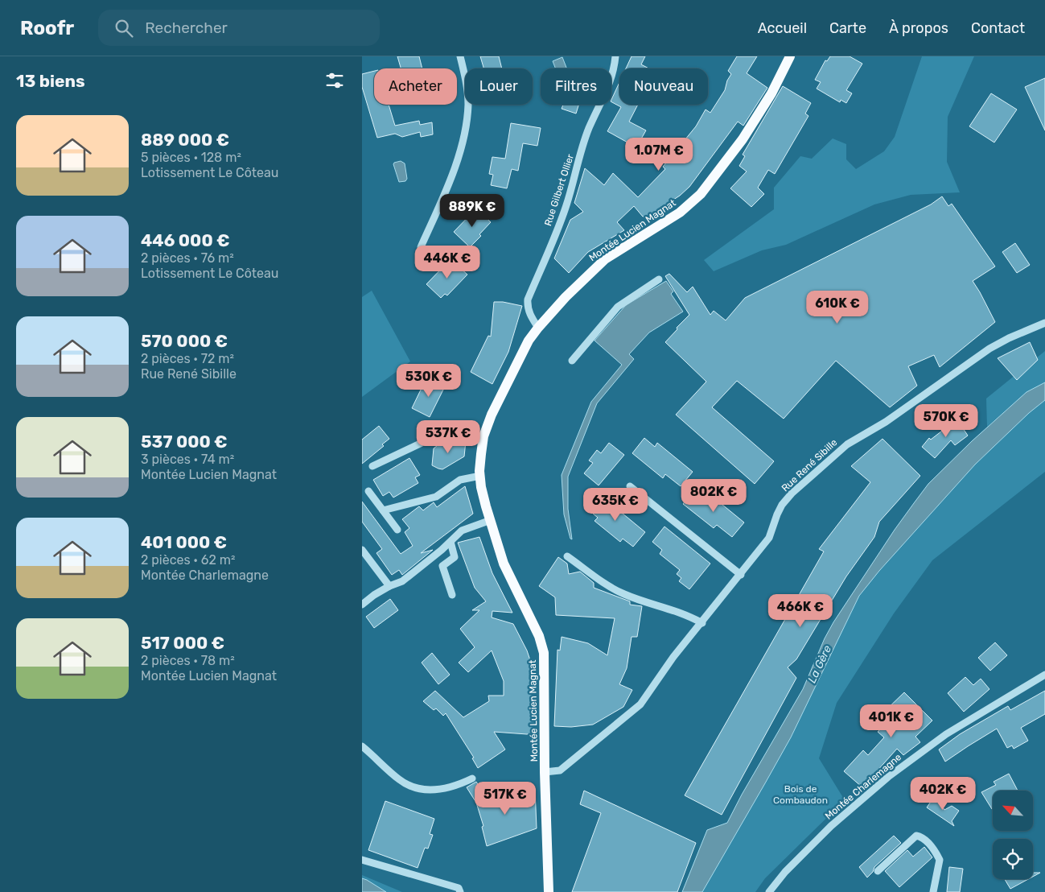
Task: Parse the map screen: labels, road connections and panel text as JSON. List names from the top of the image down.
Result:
{
  "streets": {
    "main road": ["Montée Lucien Magnat"],
    "street": ["Rue Gilbert Ollier", "Rue René Sibille", "Montée Charlemagne"]
  },
  "crossings": [
    ["Rue Gilbert Ollier", "Montée Lucien Magnat"],
    ["Montée Lucien Magnat", "Rue René Sibille"]
  ],
  "water": ["La Gère"],
  "parks": ["Bois de Combaudon"],
  "north": "top left",
  "page": {
    "header": "Roofr",
    "search": "Rechercher",
    "nav": [
      "Accueil",
      "Carte",
      "À propos",
      "Contact"
    ],
    "heading": "13 biens",
    "chip": [
      "Acheter",
      "Louer",
      "Filtres",
      "Nouveau"
    ],
    "list": [
      {
        "name": "889 000 €",
        "note": "5 pièces · 128 m² · Lotissement Le Côteau"
      },
      {
        "name": "446 000 €",
        "note": "2 pièces · 76 m² · Lotissement Le Côteau"
      },
      {
        "name": "570 000 €",
        "note": "2 pièces · 72 m² · Rue René Sibille"
      },
      {
        "name": "537 000 €",
        "note": "3 pièces · 74 m² · Montée Lucien Magnat"
      },
      {
        "name": "401 000 €",
        "note": "2 pièces · 62 m² · Montée Charlemagne"
      },
      {
        "name": "517 000 €",
        "note": "2 pièces · 78 m² · Montée Lucien Magnat"
      }
    ],
    "price": [
      "1.07M €",
      "889K €",
      "446K €",
      "610K €",
      "530K €",
      "570K €",
      "537K €",
      "802K €",
      "635K €",
      "466K €",
      "401K €",
      "402K €",
      "517K €"
    ]
  }
}
